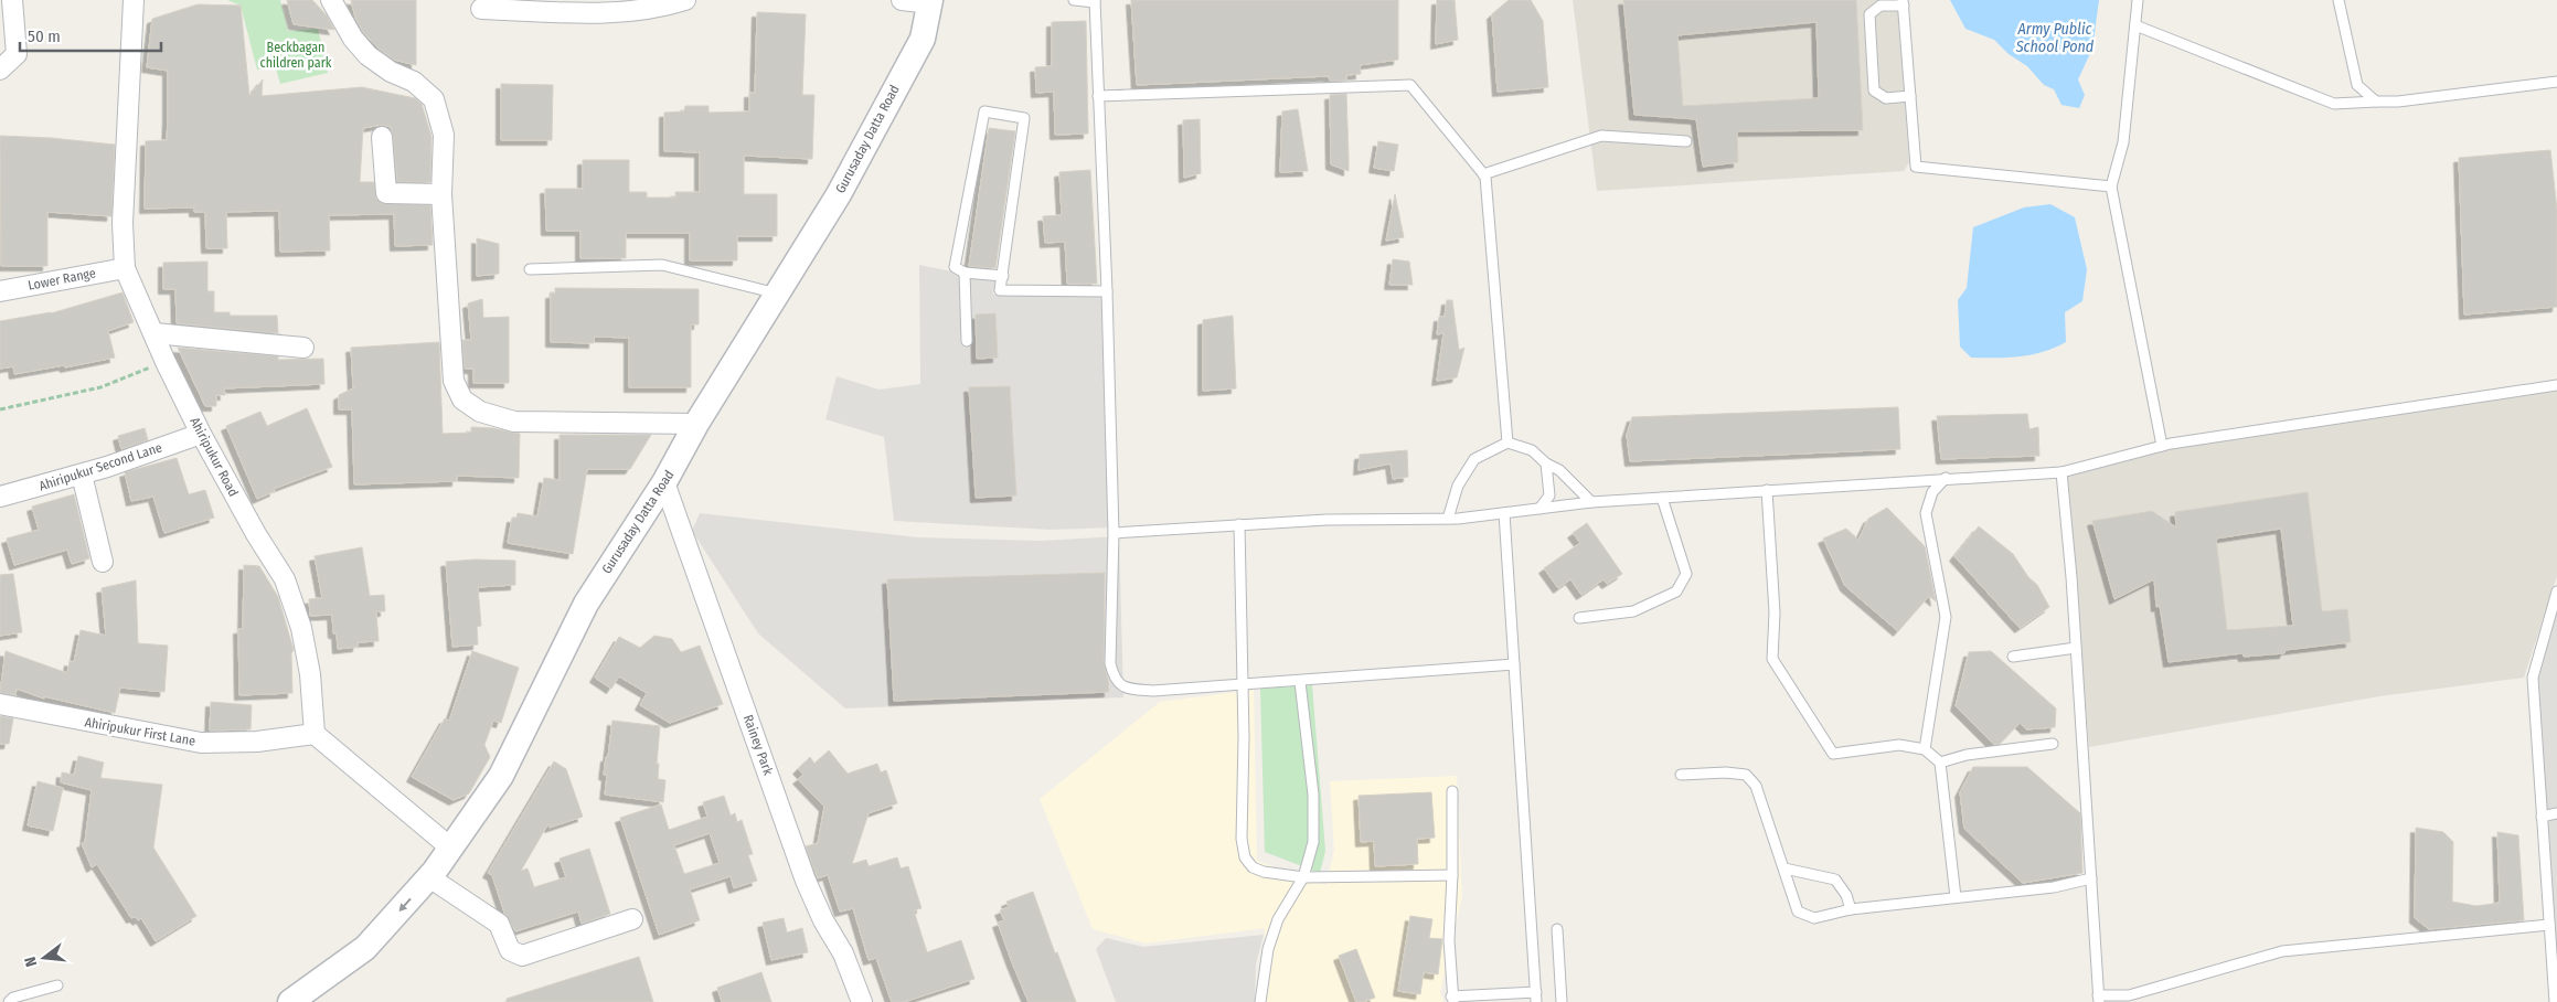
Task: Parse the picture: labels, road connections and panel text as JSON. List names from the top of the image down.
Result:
{
  "streets": {
    "street": [
      "Gurusaday Datta Road",
      "Lower Range",
      "Ahiripukur Road",
      "Ahiripukur Second Lane",
      "Ahiripukur First Lane",
      "Rainey Park"
    ]
  },
  "crossings": [
    ["Gurusaday Datta Road", "Rainey Park"],
    ["Lower Range", "Ahiripukur Road"],
    ["Ahiripukur Road", "Ahiripukur Second Lane"],
    ["Ahiripukur Road", "Ahiripukur First Lane"]
  ],
  "water": ["Army Public School Pond"],
  "parks": ["Beckbagan children park"],
  "scale_bar": "50 m",
  "north": "left"
}
